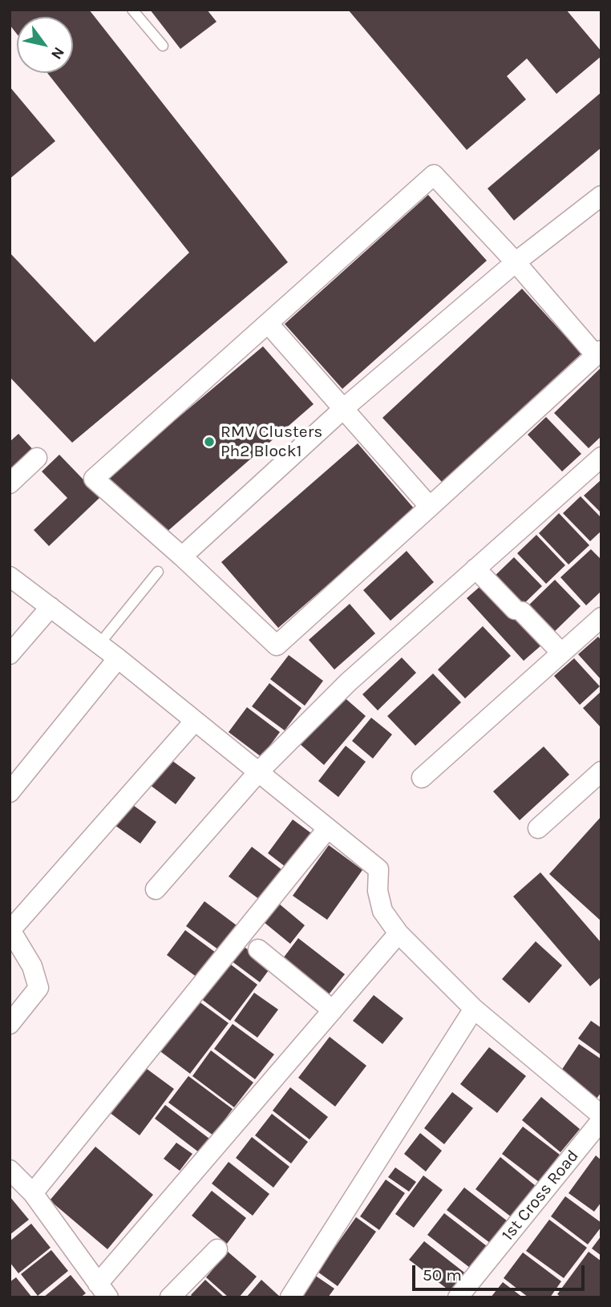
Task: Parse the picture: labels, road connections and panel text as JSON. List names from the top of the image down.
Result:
{
  "streets": {
    "street": ["1st Cross Road"]
  },
  "places": ["RMV Clusters Ph2 Block1"],
  "scale_bar": "50 m",
  "north": "bottom right"
}
